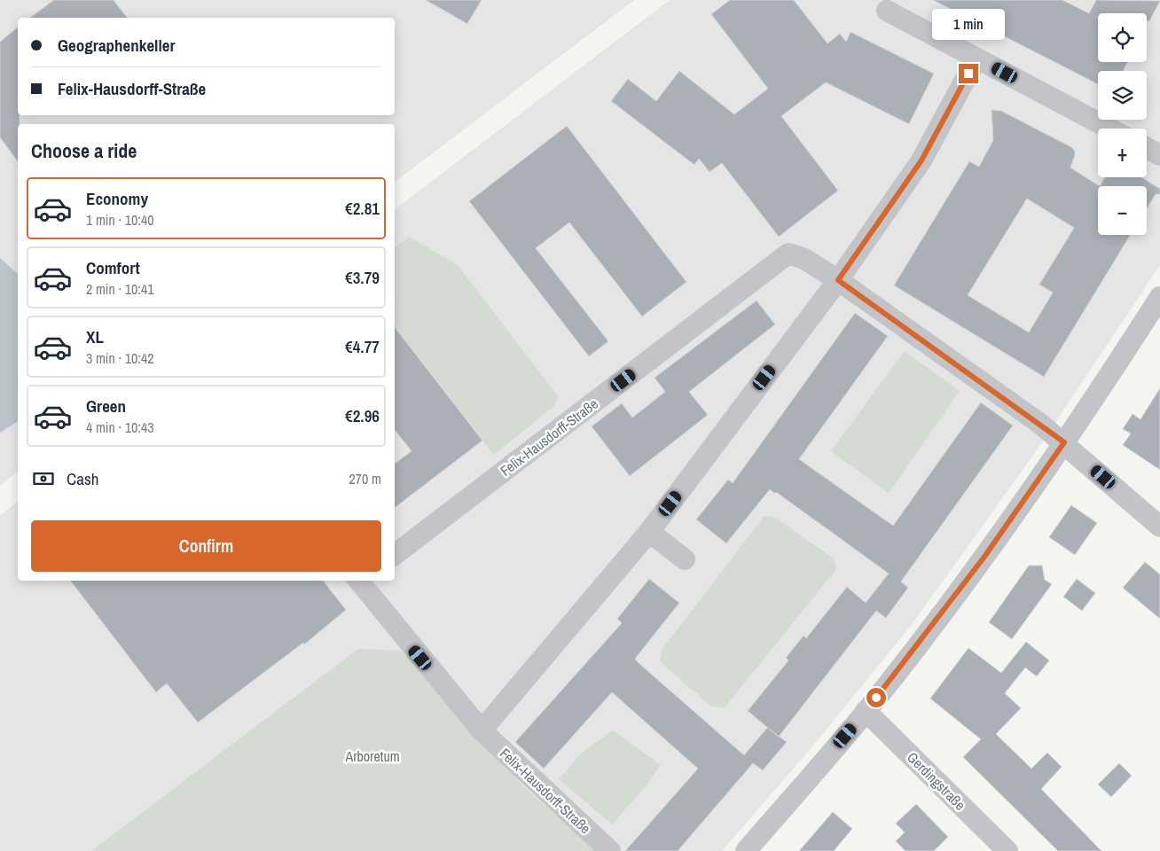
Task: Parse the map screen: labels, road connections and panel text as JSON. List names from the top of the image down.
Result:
{
  "streets": {
    "street": ["Felix-Hausdorff-Straße", "Gerdingstraße"]
  },
  "parks": ["Arboretum"],
  "page": {
    "bubble": "1 min",
    "map_buttons": ["+", "−"],
    "banner": ["Geographenkeller", "Felix-Hausdorff-Straße"],
    "heading": "Choose a ride",
    "list": [
      {
        "name": "Economy",
        "note": "1 min · 10:40",
        "value": "€2.81"
      },
      {
        "name": "Comfort",
        "note": "2 min · 10:41",
        "value": "€3.79"
      },
      {
        "name": "XL",
        "note": "3 min · 10:42",
        "value": "€4.77"
      },
      {
        "name": "Green",
        "note": "4 min · 10:43",
        "value": "€2.96"
      }
    ],
    "pay": ["Cash", "270 m"],
    "buttons": "Confirm"
  }
}
